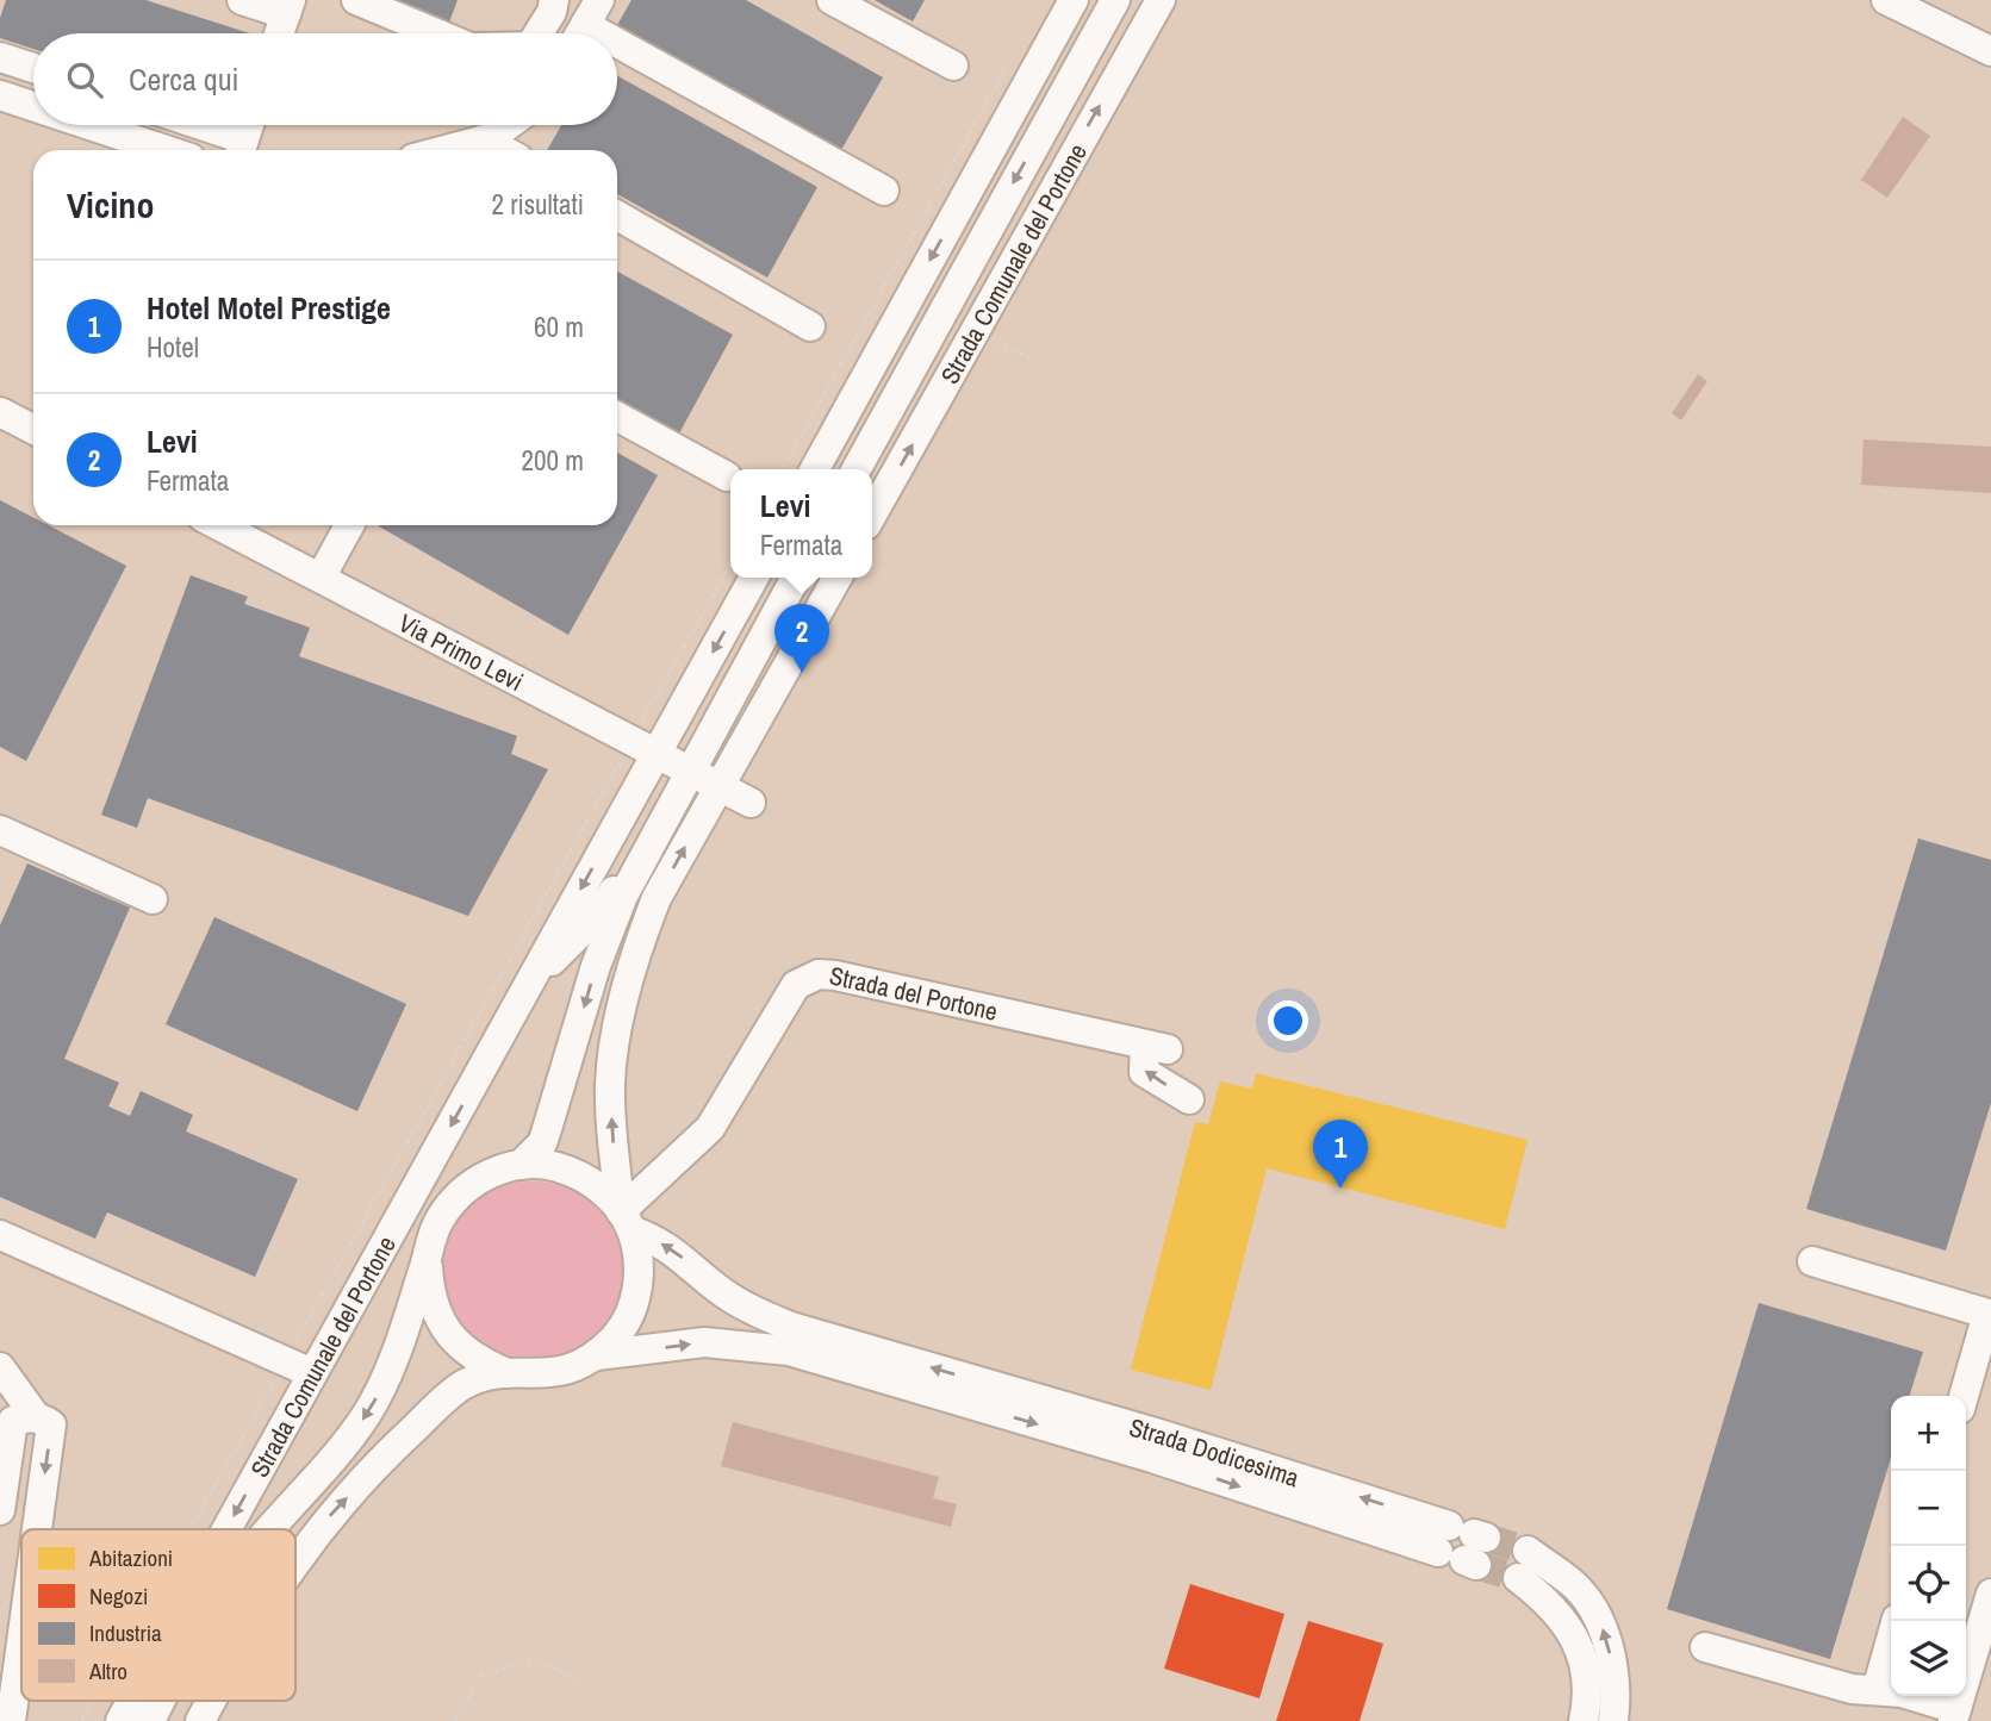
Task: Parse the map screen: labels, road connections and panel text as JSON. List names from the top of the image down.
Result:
{
  "streets": {
    "street": [
      "Strada Comunale del Portone",
      "Via Primo Levi",
      "Strada del Portone",
      "Strada Dodicesima"
    ]
  },
  "crossings": [
    ["Strada Comunale del Portone", "Via Primo Levi"],
    ["Strada Comunale del Portone", "Strada del Portone"],
    ["Strada Comunale del Portone", "Strada Dodicesima"],
    ["Strada del Portone", "Strada Dodicesima"]
  ],
  "legend": [
    "Abitazioni",
    "Negozi",
    "Industria",
    "Altro"
  ],
  "page": {
    "search": "Cerca qui",
    "heading": ["Vicino", "2 risultati"],
    "list": [
      {
        "mark": "1",
        "name": "Hotel Motel Prestige",
        "note": "Hotel",
        "value": "60 m"
      },
      {
        "mark": "2",
        "name": "Levi",
        "note": "Fermata",
        "value": "200 m"
      }
    ],
    "popup": ["Levi", "Fermata"],
    "pins": ["2", "1"],
    "map_buttons": ["+", "−"]
  }
}
